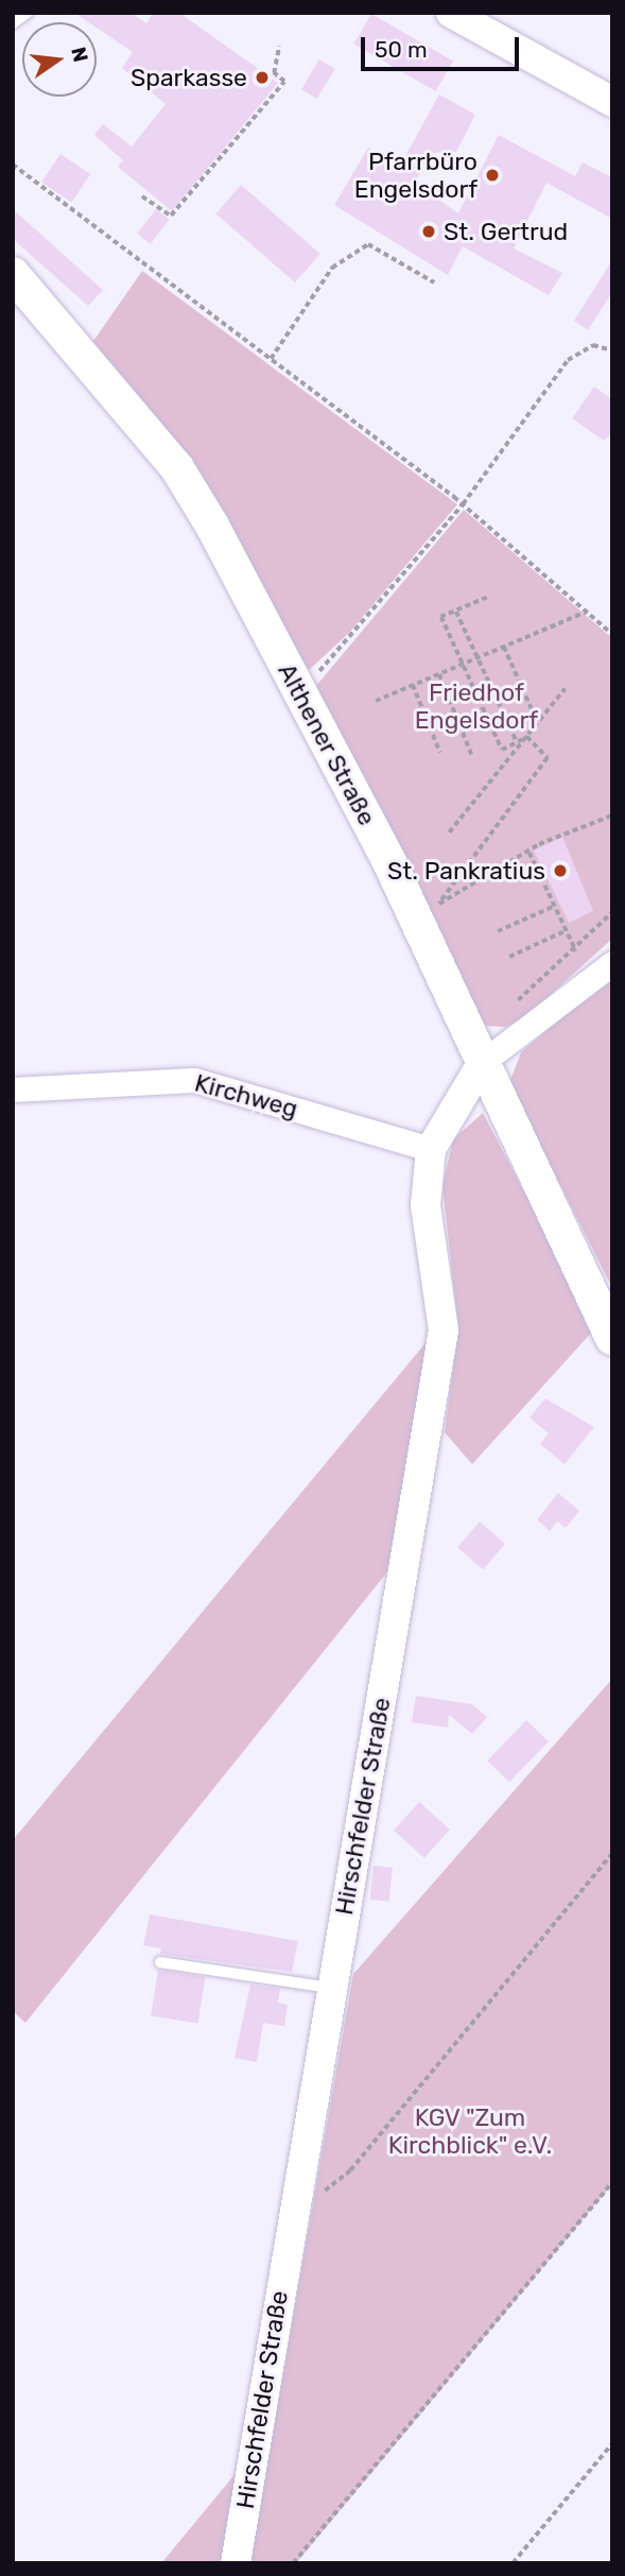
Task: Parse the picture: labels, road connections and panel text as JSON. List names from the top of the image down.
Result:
{
  "streets": {
    "main road": ["Althener Straße"],
    "street": ["Kirchweg", "Hirschfelder Straße"]
  },
  "crossings": [
    ["Althener Straße", "Hirschfelder Straße"],
    ["Kirchweg", "Hirschfelder Straße"]
  ],
  "parks": ["Friedhof Engelsdorf", "KGV \"Zum Kirchblick\" e.V."],
  "places": [
    "Sparkasse",
    "Pfarrbüro Engelsdorf",
    "St. Gertrud",
    "St. Pankratius"
  ],
  "scale_bar": "50 m",
  "north": "right"
}
